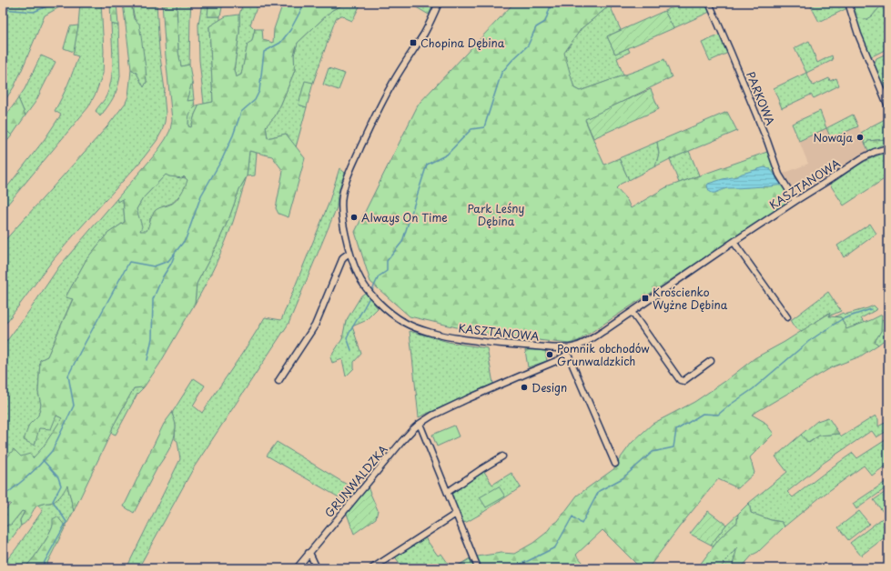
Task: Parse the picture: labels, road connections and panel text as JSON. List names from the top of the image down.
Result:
{
  "streets": {
    "street": ["PARKOWA", "KASZTANOWA", "GRUNWALDZKA"]
  },
  "crossings": [
    ["PARKOWA", "KASZTANOWA"]
  ],
  "parks": ["Park Leśny Dębina"],
  "places": {
    "transit": ["Chopina Dębina", "Krościenko Wyżne Dębina"],
    "other": [
      "Nowaja",
      "Always On Time",
      "Pomnik obchodów Grunwaldzkich",
      "Design"
    ]
  }
}
